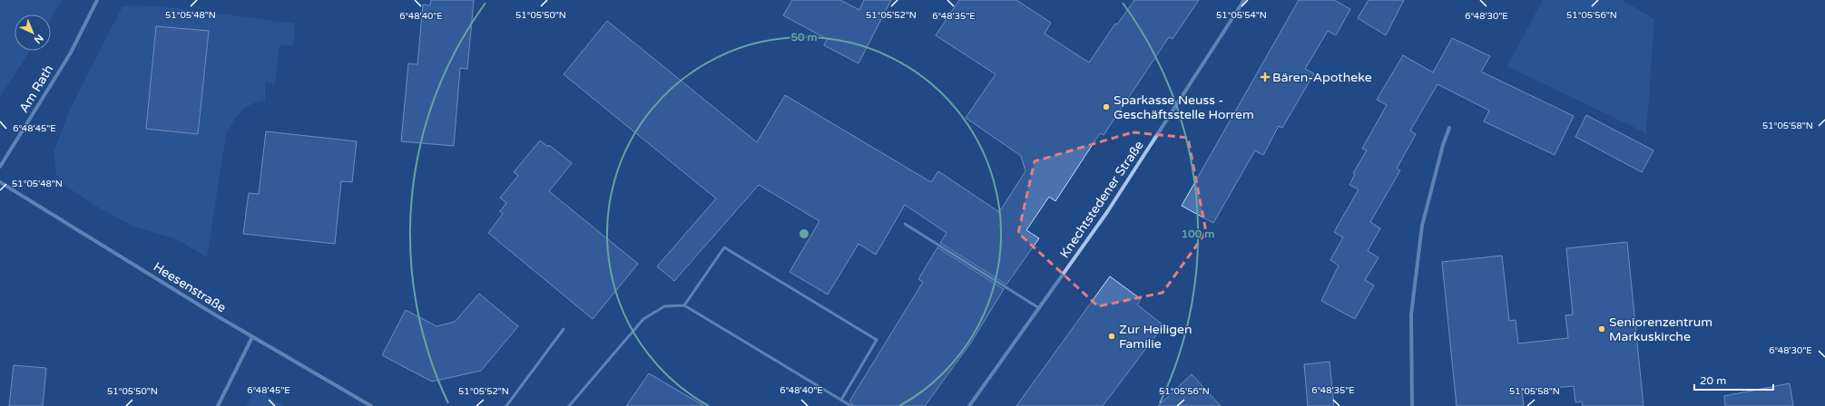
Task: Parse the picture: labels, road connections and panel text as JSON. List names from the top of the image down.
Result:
{
  "streets": {
    "street": ["Am Rath", "Knechtstedener Straße", "Heesenstraße"]
  },
  "places": {
    "health": ["Bären-Apotheke"],
    "other": ["Sparkasse Neuss - Geschäftsstelle Horrem", "Seniorenzentrum Markuskirche", "Zur Heiligen Familie"]
  },
  "scale_bar": "20 m",
  "north": "bottom right",
  "coordinates": [
    "51°05'48\"N",
    "51°05'50\"N",
    "51°05'52\"N",
    "51°05'54\"N",
    "51°05'56\"N",
    "6°48'40\"E",
    "6°48'35\"E",
    "6°48'30\"E",
    "51°05'58\"N",
    "6°48'45\"E"
  ],
  "rings": ["50 m", "100 m"]
}
